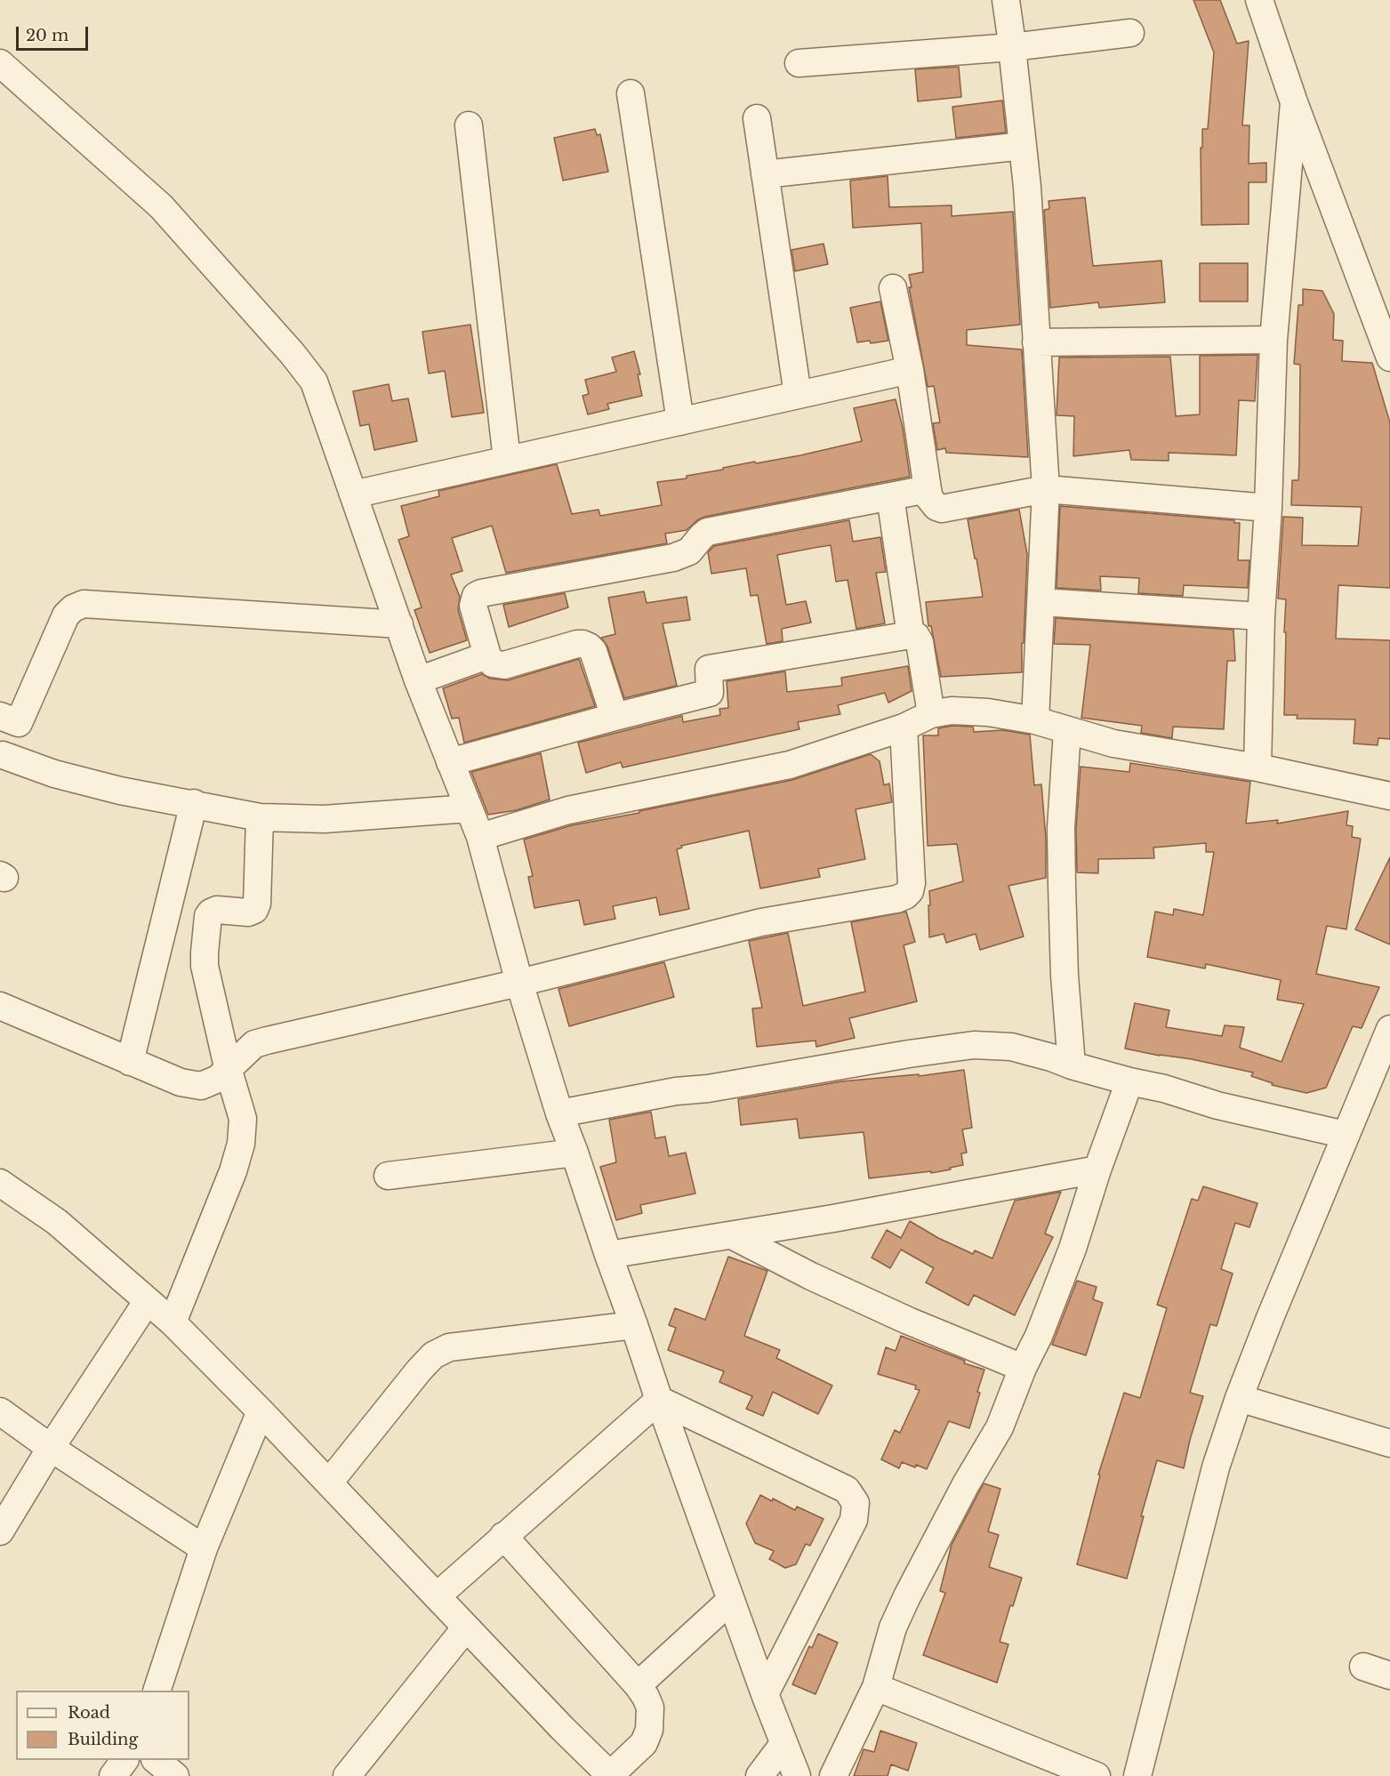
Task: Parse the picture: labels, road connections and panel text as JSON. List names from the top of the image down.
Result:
{
  "legend": ["Road", "Building"],
  "scale_bar": "20 m"
}
